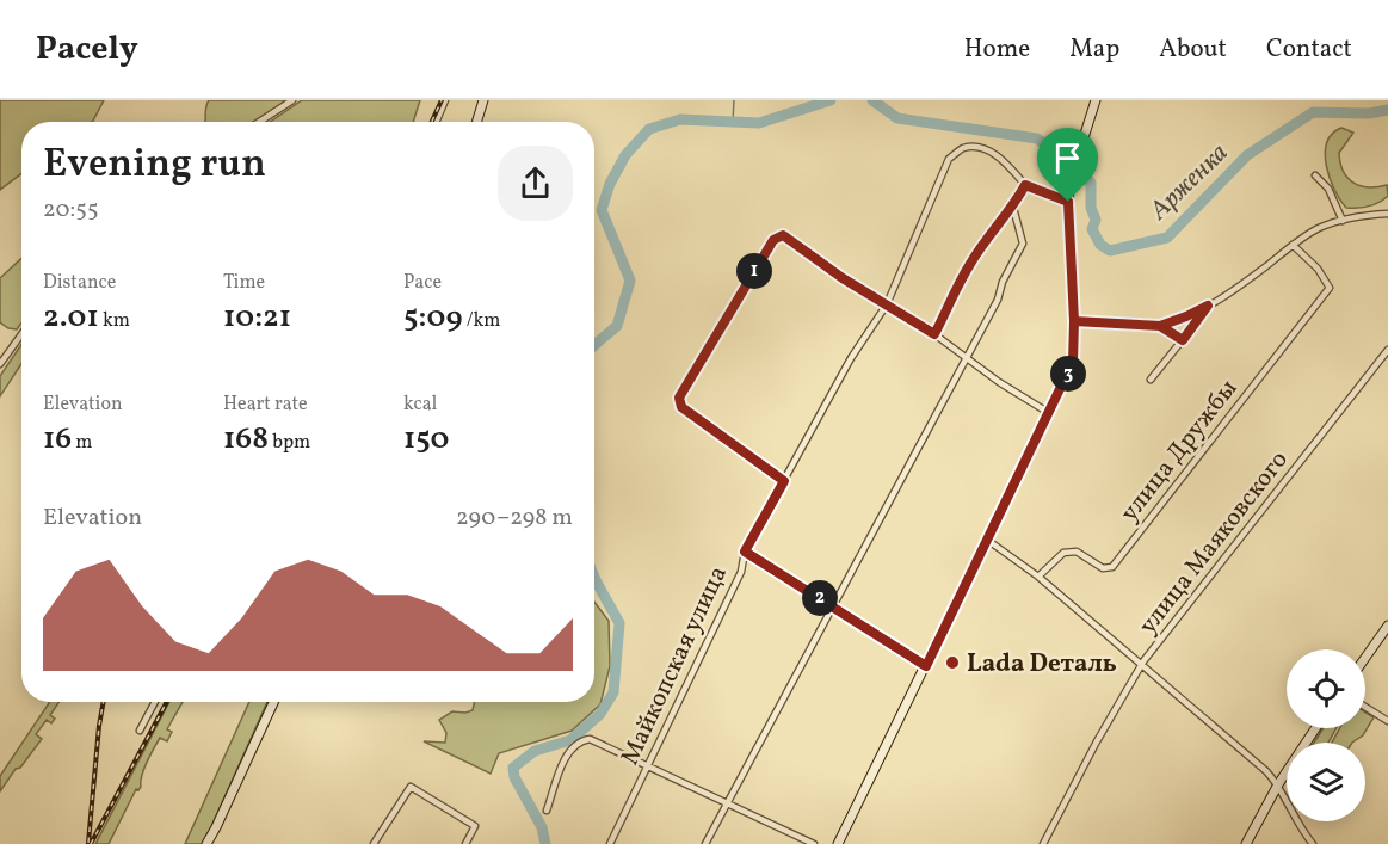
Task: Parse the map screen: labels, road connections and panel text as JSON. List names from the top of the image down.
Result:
{
  "streets": {
    "street": ["улица Дружбы", "улица Маяковского", "Майкопская улица"]
  },
  "water": ["Арженка"],
  "places": ["Lada Dеталь"],
  "page": {
    "header": "Pacely",
    "nav": [
      "Home",
      "Map",
      "About",
      "Contact"
    ],
    "heading": ["Evening run", "20:55"],
    "stats": [
      ["Distance", "2.01 km"],
      ["Time", "10:21"],
      ["Pace", "5:09 /km"],
      ["Elevation", "16 m"],
      ["Heart rate", "168 bpm"],
      ["kcal", "150"]
    ],
    "pins": ["1", "3", "2"],
    "chart": ["Elevation", "290–298 m"]
  }
}
